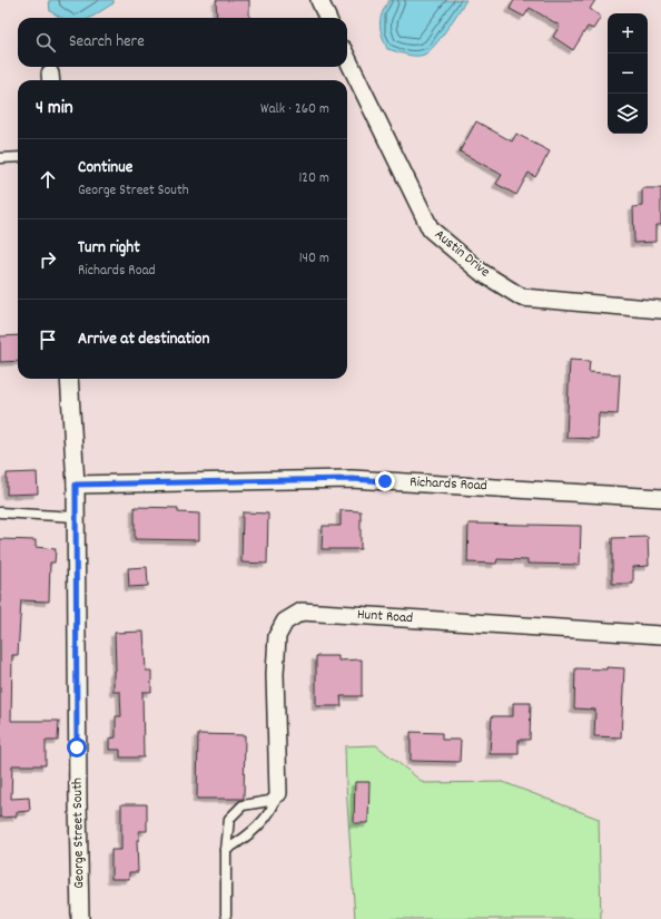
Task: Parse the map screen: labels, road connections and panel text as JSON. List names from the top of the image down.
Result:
{
  "streets": {
    "street": [
      "Austin Drive",
      "Richards Road",
      "Hunt Road",
      "George Street South"
    ]
  },
  "crossings": [
    ["Richards Road", "George Street South"]
  ],
  "page": {
    "map_buttons": ["+", "−"],
    "search": "Search here",
    "heading": ["4 min", "Walk · 260 m"],
    "list": [
      ["Continue", "George Street South", "120 m"],
      ["Turn right", "Richards Road", "140 m"],
      "Arrive at destination"
    ]
  }
}
